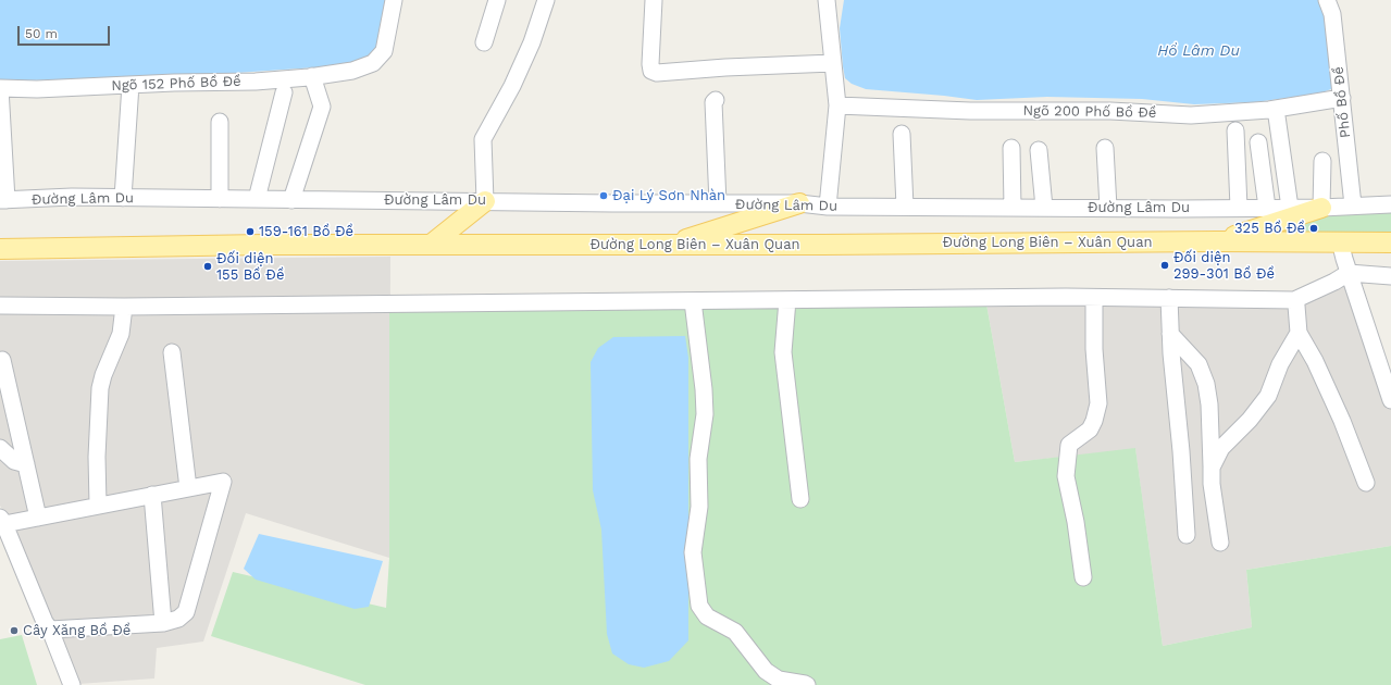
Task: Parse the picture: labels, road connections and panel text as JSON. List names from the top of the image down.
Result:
{
  "streets": {
    "main road": ["Đường Long Biên – Xuân Quan"],
    "street": [
      "Ngõ 152 Phố Bồ Đề",
      "Phố Bồ Đề",
      "Ngõ 200 Phố Bồ Đề",
      "Đường Lâm Du"
    ]
  },
  "crossings": [
    ["Phố Bồ Đề", "Ngõ 200 Phố Bồ Đề"],
    ["Phố Bồ Đề", "Đường Lâm Du"]
  ],
  "water": ["Hồ Lâm Du"],
  "places": [
    "Đại Lý Sơn Nhàn",
    "325 Bồ Đề",
    "159-161 Bồ Đề",
    "Đối diện 299-301 Bồ Đề",
    "Đối diện 155 Bồ Đề",
    "Cây Xăng Bồ Đề"
  ],
  "scale_bar": "50 m"
}
